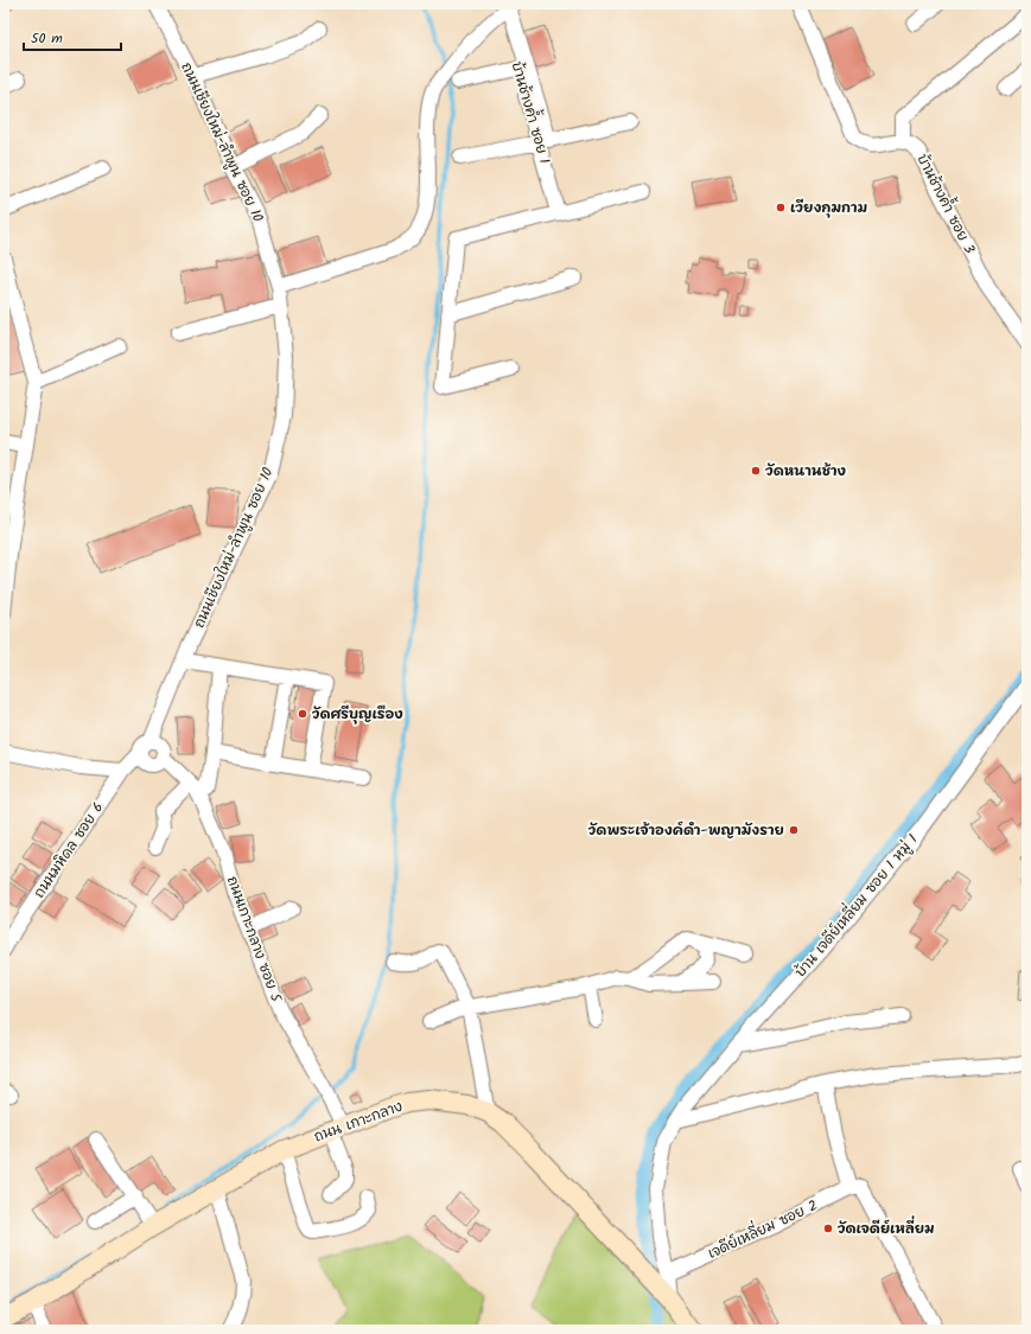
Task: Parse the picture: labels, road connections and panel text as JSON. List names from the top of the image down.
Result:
{
  "streets": {
    "street": [
      "บ้านช้างค้ำ ซอย 1",
      "ถนนเชียงใหม่-ลำพูน ซอย 10",
      "บ้านช้างค้ำ ซอย 3",
      "ถนนมหิดล ซอย 6",
      "บ้าน เจดีย์เหลี่ยม ซอย 1 หมู่ 1",
      "ถนนเกาะกลาง ซอย 5",
      "ถนน เกาะกลาง",
      "เจดีย์เหลี่ยม ซอย 2"
    ]
  },
  "crossings": [
    ["ถนนเชียงใหม่-ลำพูน ซอย 10", "ถนนมหิดล ซอย 6"],
    ["ถนนเชียงใหม่-ลำพูน ซอย 10", "ถนนเกาะกลาง ซอย 5"],
    ["ถนนมหิดล ซอย 6", "ถนนเกาะกลาง ซอย 5"],
    ["บ้าน เจดีย์เหลี่ยม ซอย 1 หมู่ 1", "ถนน เกาะกลาง"],
    ["บ้าน เจดีย์เหลี่ยม ซอย 1 หมู่ 1", "เจดีย์เหลี่ยม ซอย 2"],
    ["ถนนเกาะกลาง ซอย 5", "ถนน เกาะกลาง"]
  ],
  "places": [
    "เวียงกุมกาม",
    "วัดหนานช้าง",
    "วัดศรีบุญเรือง",
    "วัดพระเจ้าองค์ดำ-พญามังราย",
    "วัดเจดีย์เหลี่ยม"
  ],
  "scale_bar": "50 m"
}
